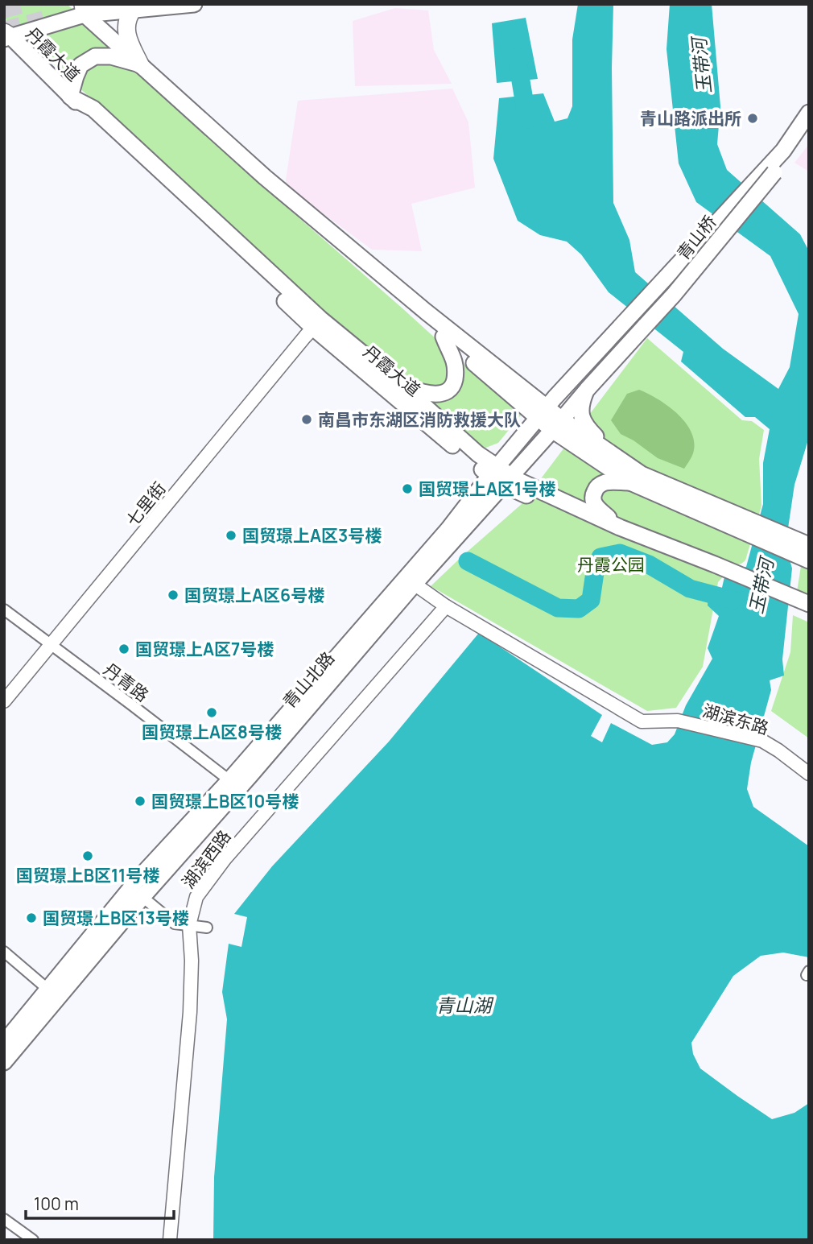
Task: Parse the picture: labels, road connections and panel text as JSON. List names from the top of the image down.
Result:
{
  "streets": {
    "main road": ["丹霞大道", "青山桥", "青山北路"],
    "street": [
      "七里街",
      "丹青路",
      "湖滨东路",
      "湖滨西路"
    ]
  },
  "crossings": [
    ["丹霞大道", "七里街"],
    ["丹霞大道", "青山北路"],
    ["青山桥", "青山北路"],
    ["七里街", "丹青路"],
    ["青山北路", "丹青路"],
    ["湖滨东路", "湖滨西路"]
  ],
  "water": ["玉带河", "青山湖"],
  "parks": ["丹霞公园"],
  "places": [
    "青山路派出所",
    "南昌市东湖区消防救援大队",
    "国贸璟上A区1号楼",
    "国贸璟上A区3号楼",
    "国贸璟上A区6号楼",
    "国贸璟上A区7号楼",
    "国贸璟上A区8号楼",
    "国贸璟上B区10号楼",
    "国贸璟上B区11号楼",
    "国贸璟上B区13号楼"
  ],
  "scale_bar": "100 m"
}
